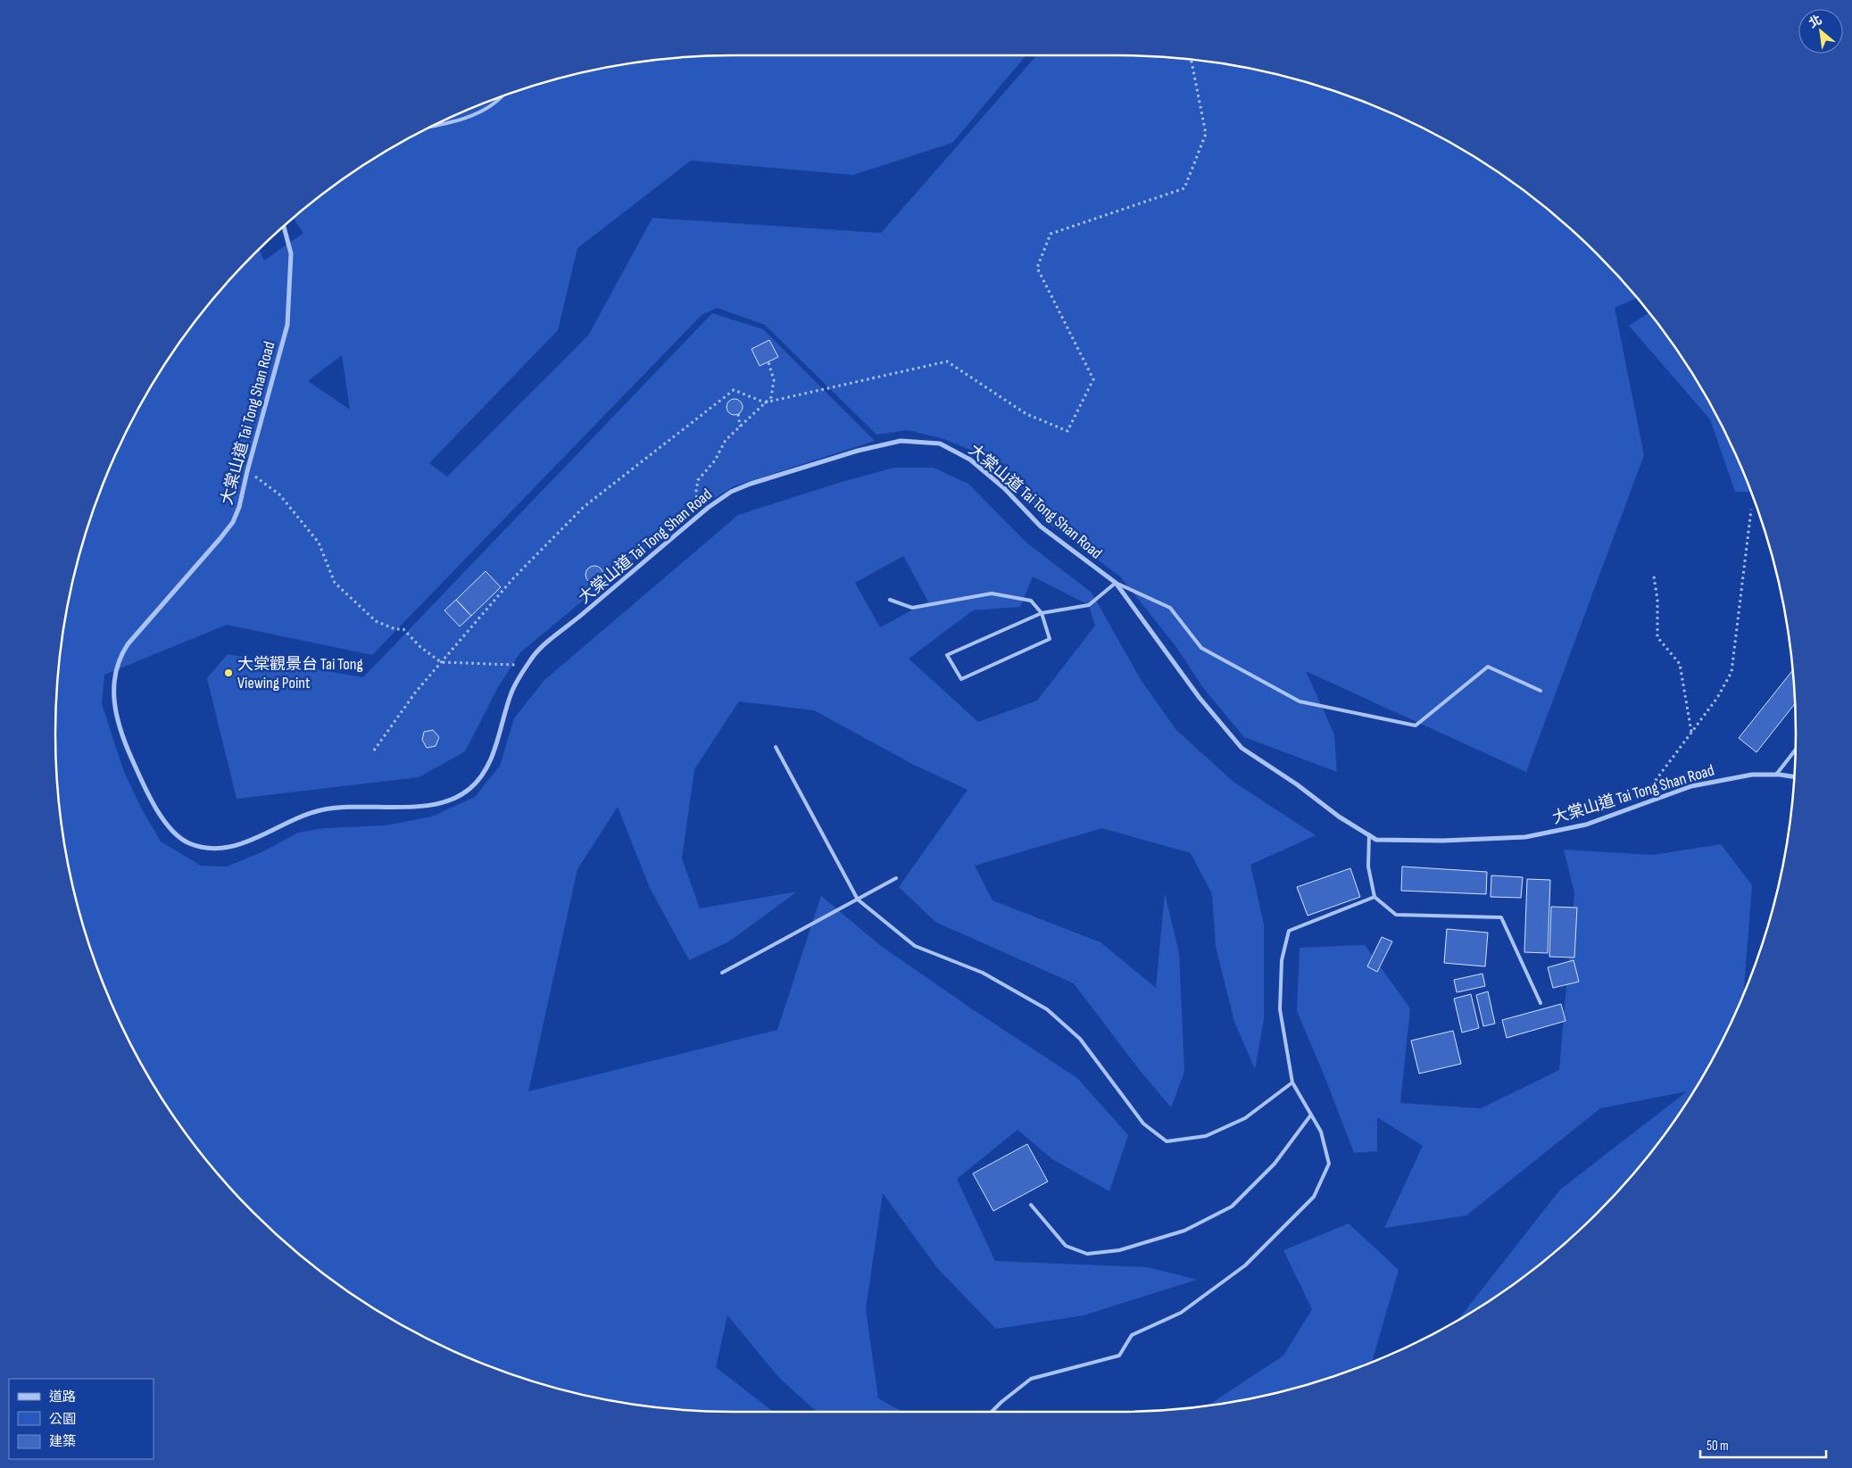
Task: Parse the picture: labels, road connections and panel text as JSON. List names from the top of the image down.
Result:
{
  "streets": {
    "street": ["大棠山道 Tai Tong Shan Road"]
  },
  "places": ["大棠觀景台 Tai Tong Viewing Point"],
  "legend": ["道路", "公園", "建築"],
  "scale_bar": "50 m",
  "north": "top left"
}
